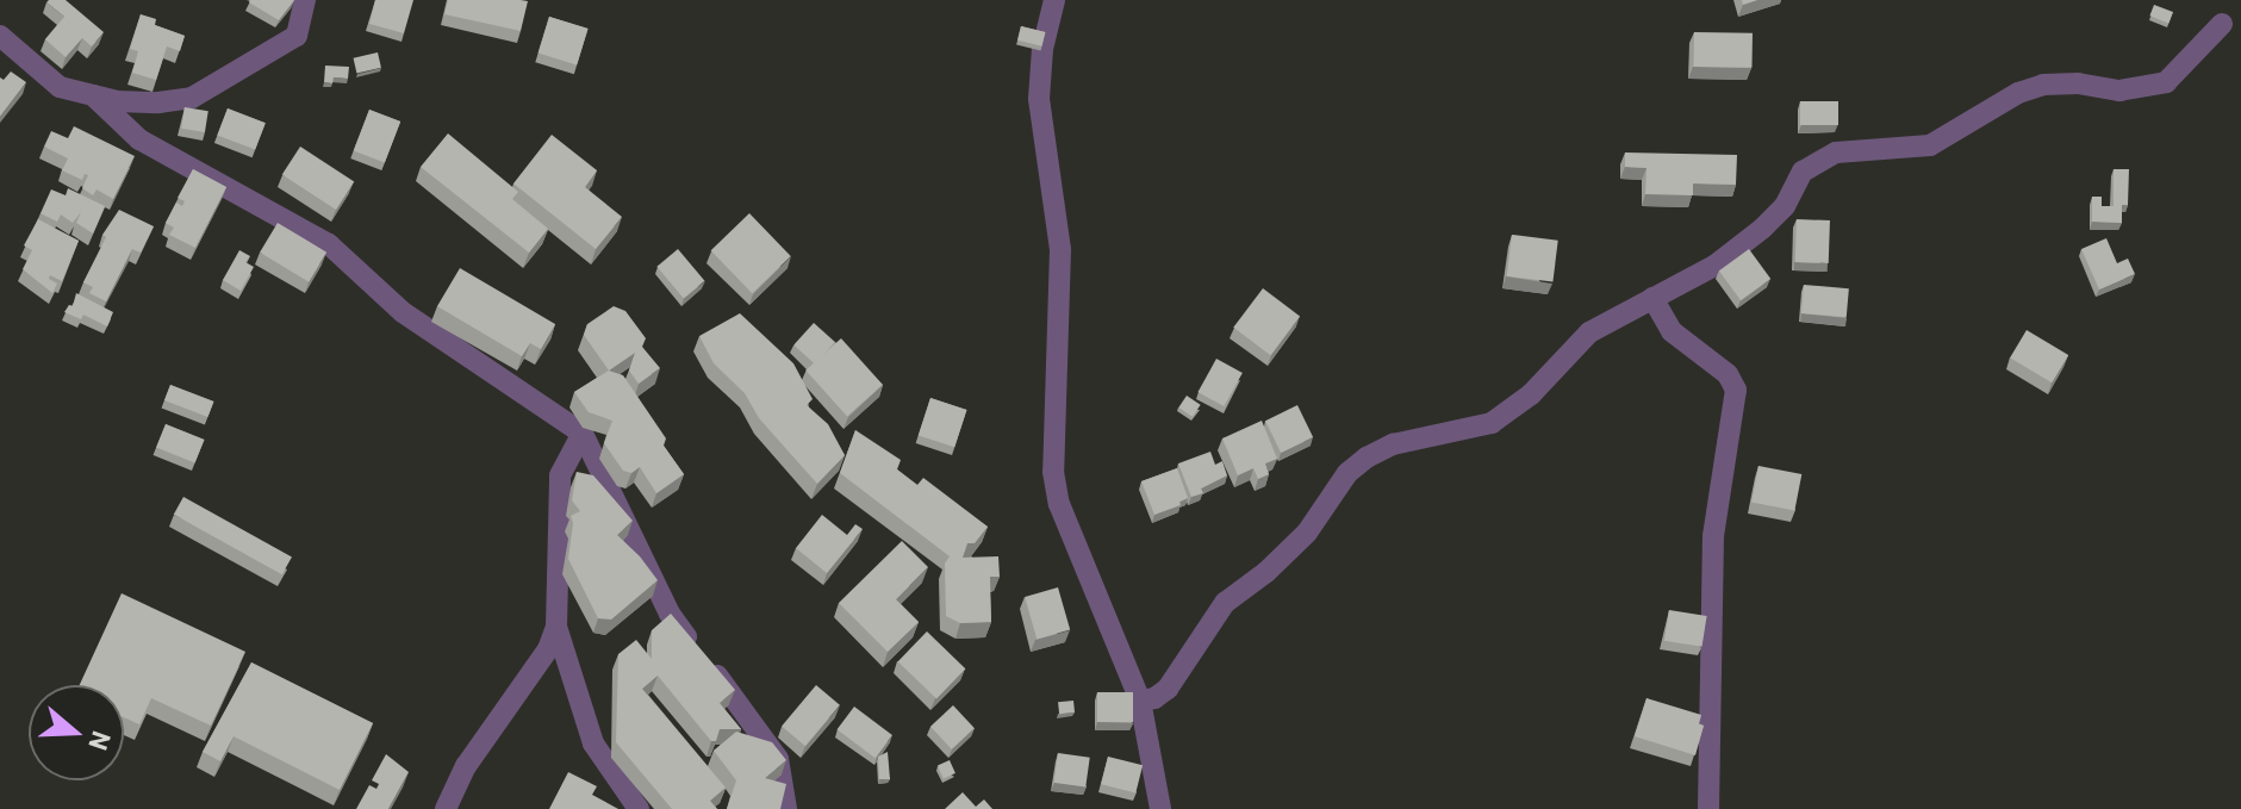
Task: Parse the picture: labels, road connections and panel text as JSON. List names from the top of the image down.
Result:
{
  "north": "right"
}
